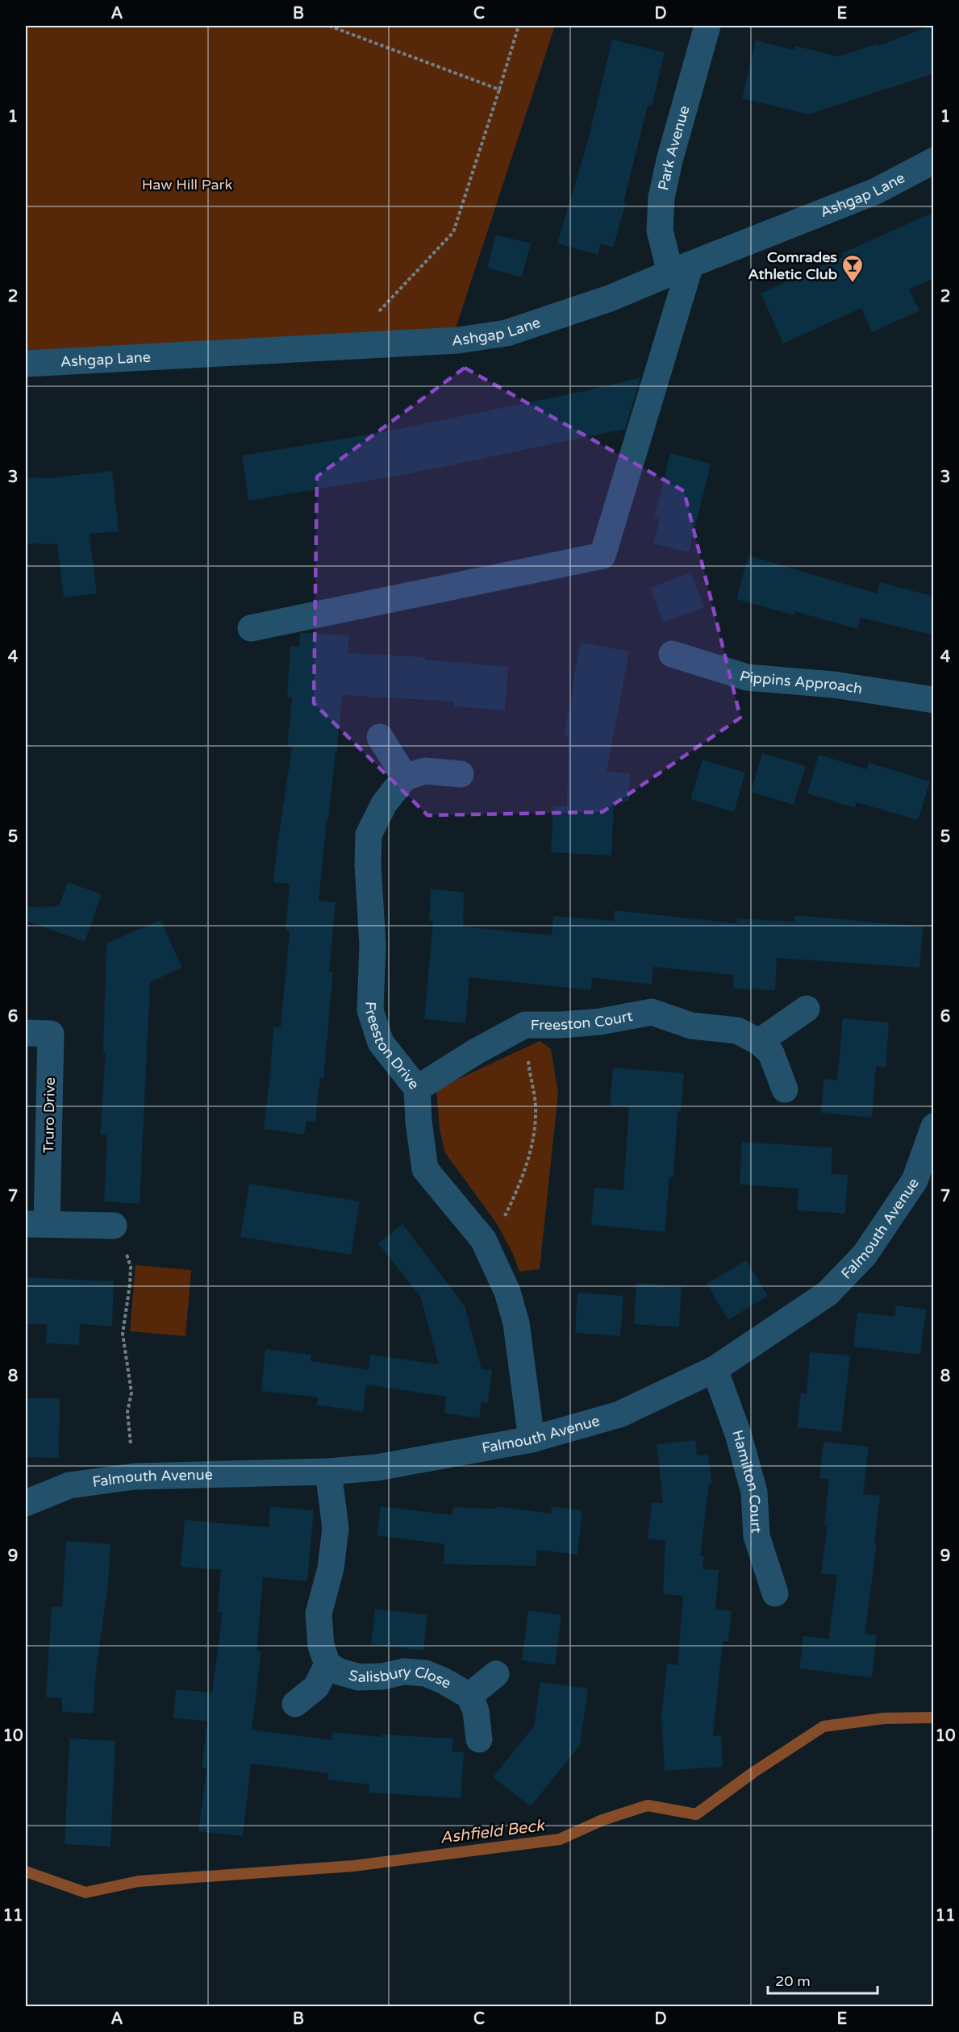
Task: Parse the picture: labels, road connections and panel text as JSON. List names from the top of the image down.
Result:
{
  "streets": {
    "street": [
      "Park Avenue",
      "Ashgap Lane",
      "Pippins Approach",
      "Freeston Court",
      "Freeston Drive",
      "Truro Drive",
      "Falmouth Avenue",
      "Hamilton Court",
      "Salisbury Close"
    ]
  },
  "crossings": [
    ["Park Avenue", "Ashgap Lane"],
    ["Freeston Court", "Freeston Drive"],
    ["Freeston Drive", "Falmouth Avenue"],
    ["Falmouth Avenue", "Hamilton Court"],
    ["Falmouth Avenue", "Salisbury Close"]
  ],
  "water": ["Ashfield Beck"],
  "parks": ["Haw Hill Park"],
  "places": {
    "bar": ["Comrades Athletic Club"]
  },
  "scale_bar": "20 m",
  "grid": {
    "columns": [
      "A",
      "B",
      "C",
      "D",
      "E"
    ],
    "rows": [
      "1",
      "2",
      "3",
      "4",
      "5",
      "6",
      "7",
      "8",
      "9",
      "10",
      "11"
    ]
  }
}
